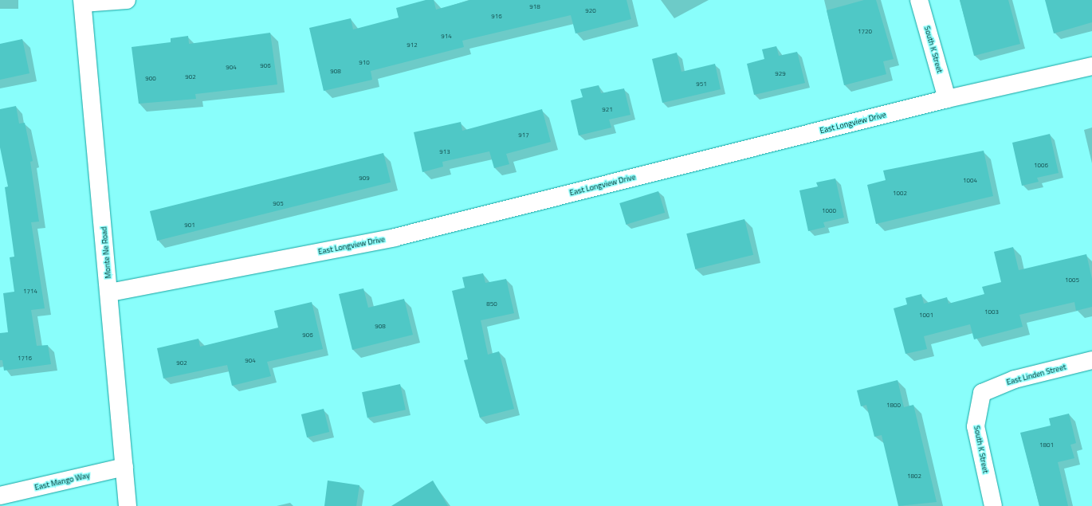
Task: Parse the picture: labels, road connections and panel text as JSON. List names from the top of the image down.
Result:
{
  "streets": {
    "street": [
      "South K Street",
      "East Longview Drive",
      "Monte Ne Road",
      "East Linden Street",
      "East Mango Way"
    ]
  },
  "crossings": [
    ["South K Street", "East Longview Drive"],
    ["South K Street", "East Linden Street"],
    ["East Longview Drive", "Monte Ne Road"],
    ["Monte Ne Road", "East Mango Way"]
  ],
  "house_numbers": [
    "918",
    "920",
    "916",
    "1720",
    "914",
    "912",
    "910",
    "906",
    "904",
    "908",
    "929",
    "902",
    "900",
    "951",
    "921",
    "917",
    "913",
    "1006",
    "909",
    "1004",
    "1002",
    "905",
    "1000",
    "901",
    "1005",
    "1714",
    "850",
    "1003",
    "1001",
    "908",
    "906",
    "1716",
    "904",
    "902",
    "1800",
    "1801",
    "1802"
  ]
}
